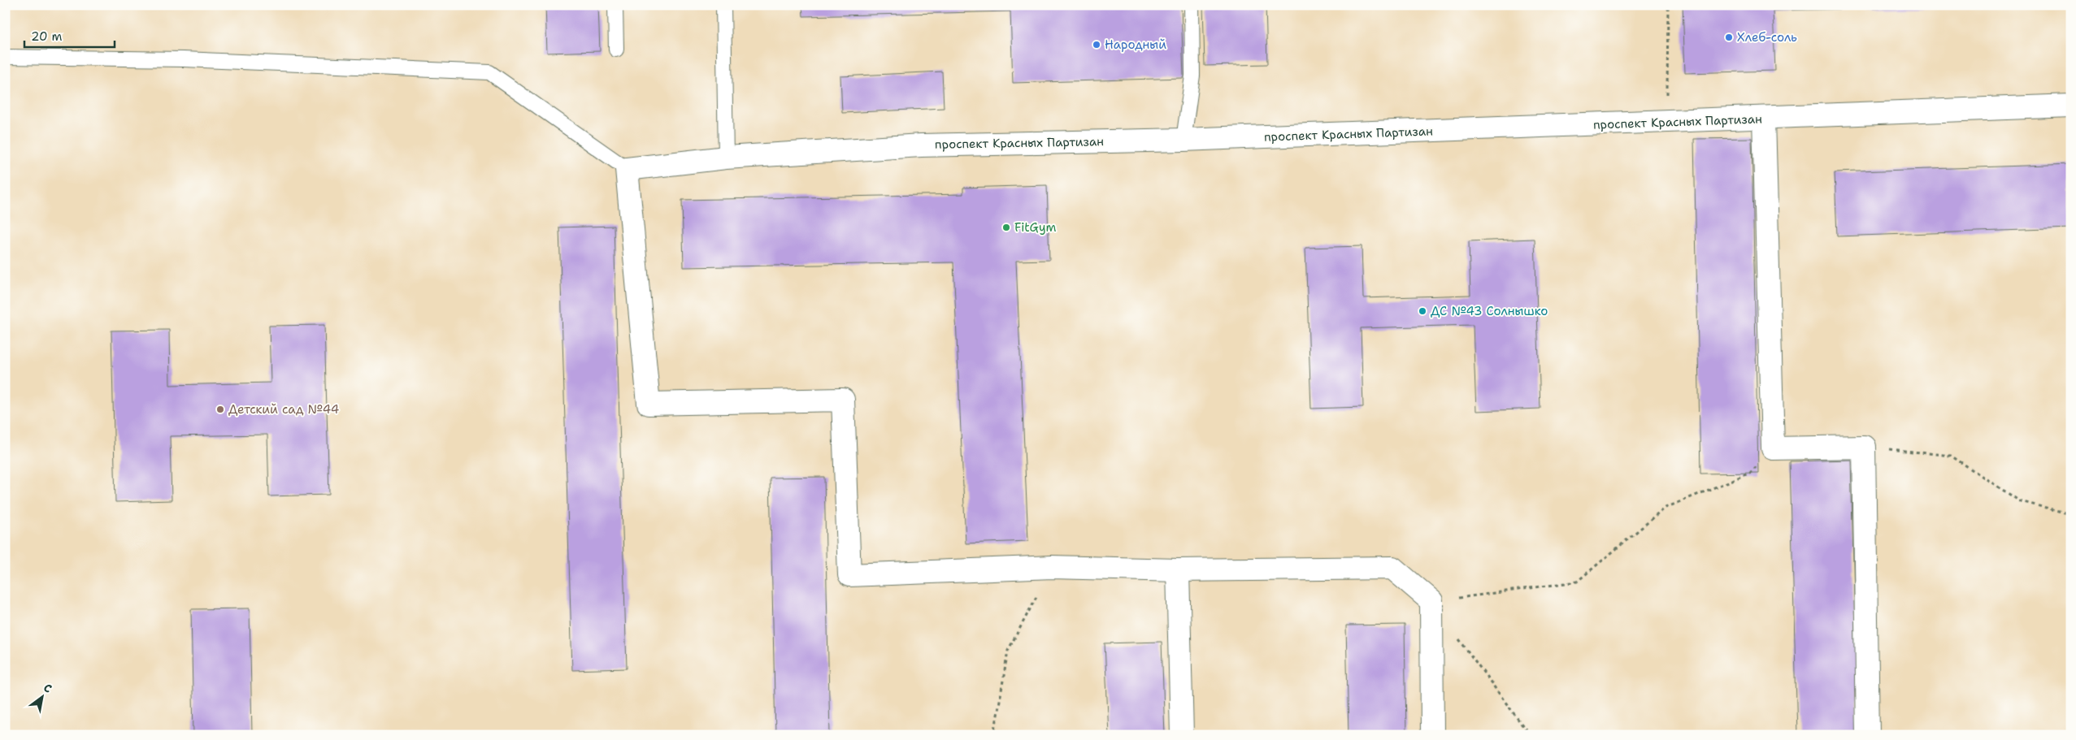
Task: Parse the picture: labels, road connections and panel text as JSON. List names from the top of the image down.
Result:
{
  "streets": {
    "street": ["проспект Красных Партизан"]
  },
  "places": [
    "Хлеб-соль",
    "Народный",
    "FitGym",
    "ДС №43 Солнышко",
    "Детский сад №44"
  ],
  "scale_bar": "20 m",
  "north": "top right"
}
